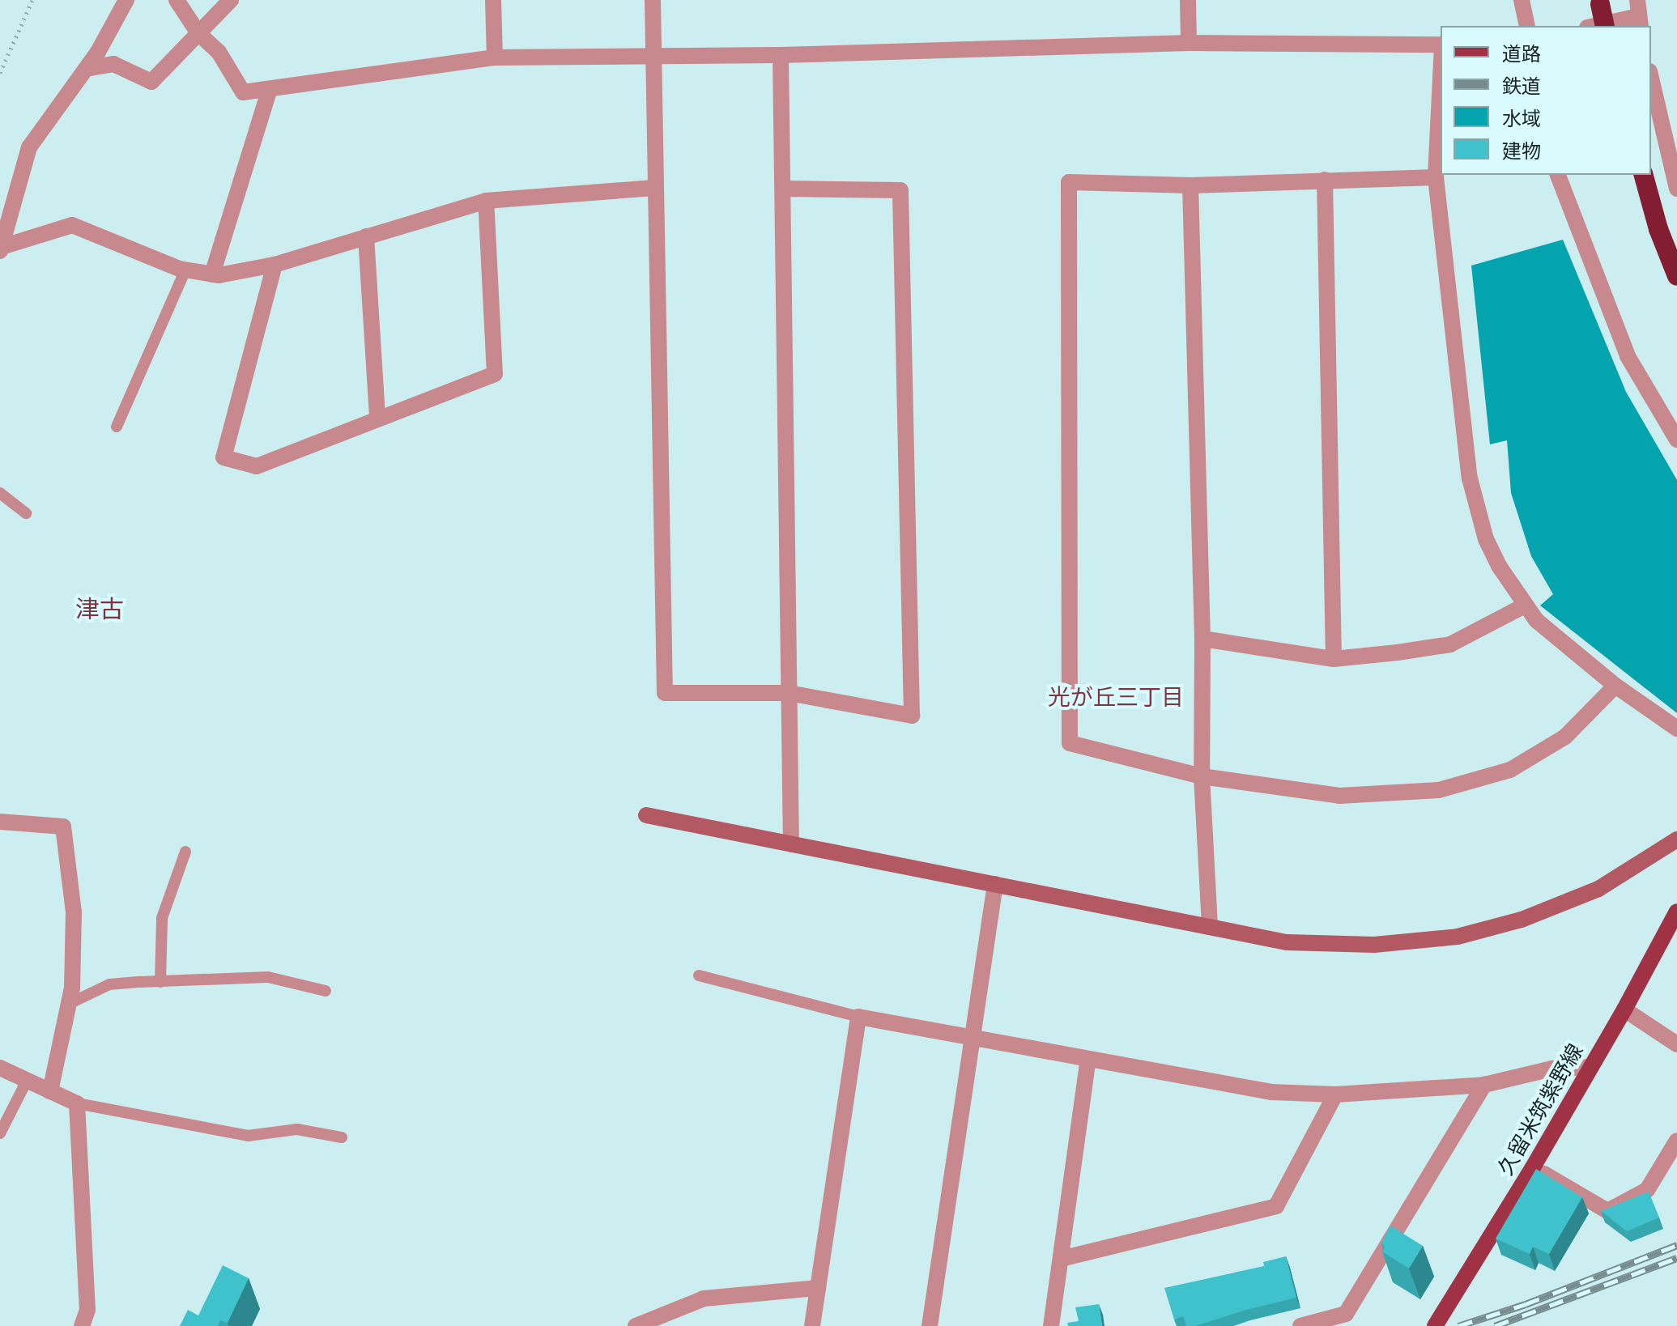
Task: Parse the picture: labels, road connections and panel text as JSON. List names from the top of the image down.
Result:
{
  "streets": {
    "main road": ["久留米筑紫野線"]
  },
  "districts": ["津古", "光が丘三丁目"],
  "legend": [
    "道路",
    "鉄道",
    "水域",
    "建物"
  ]
}
